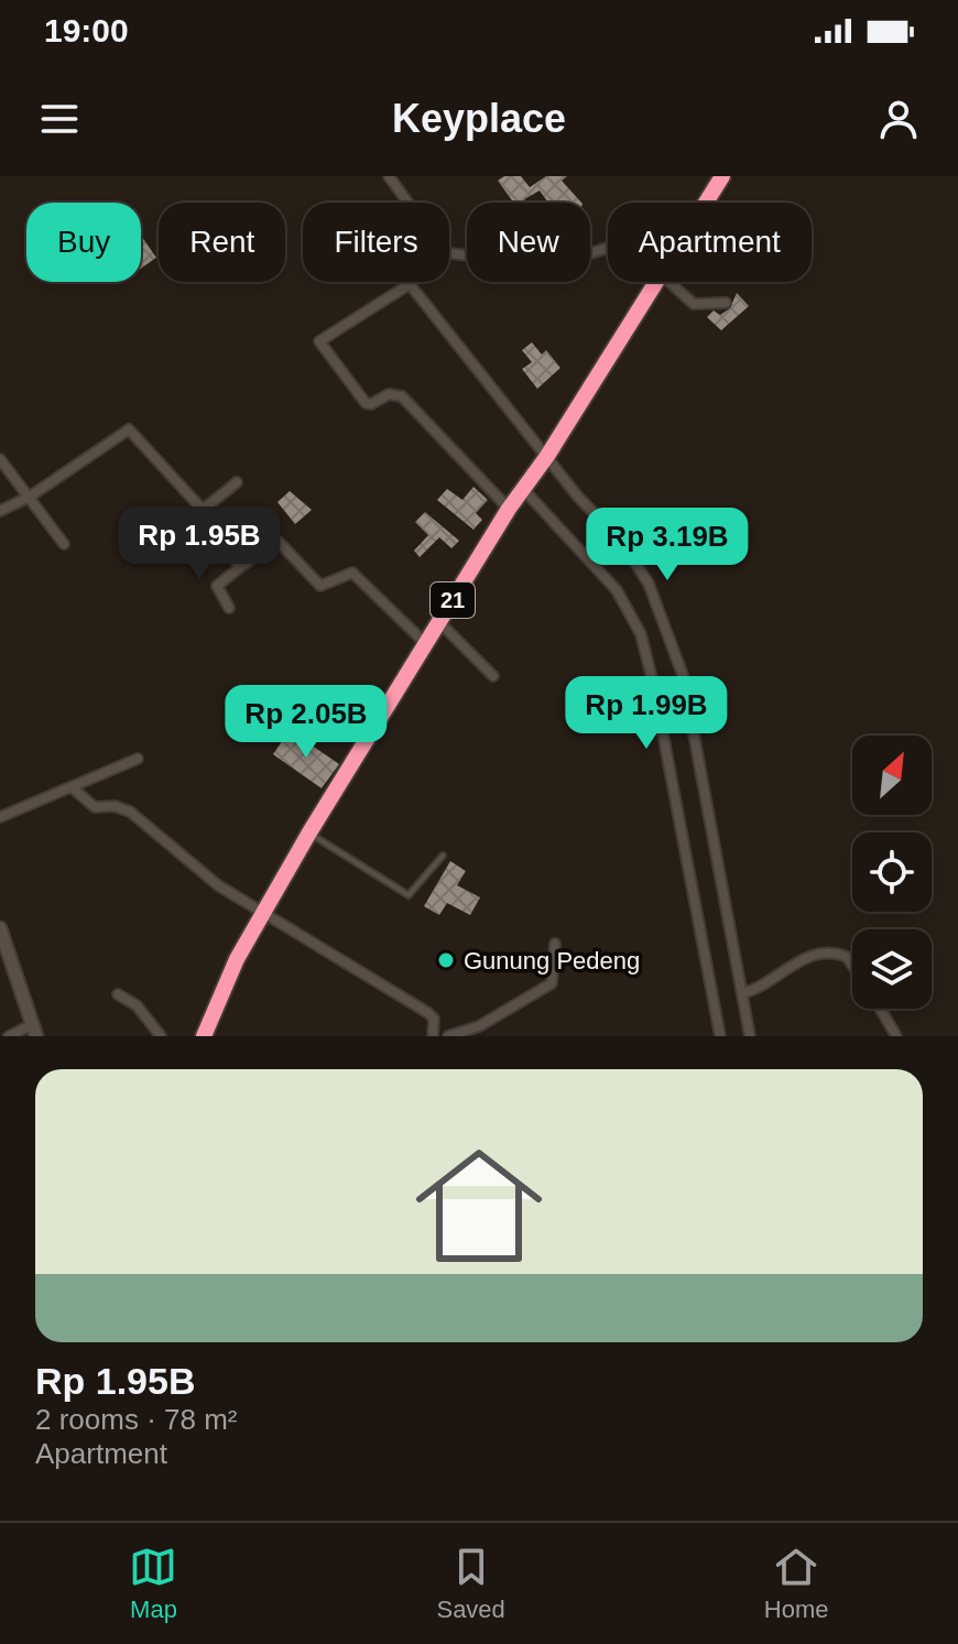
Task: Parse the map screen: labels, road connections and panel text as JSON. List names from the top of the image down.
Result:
{
  "streets": {
    "highway": ["21"]
  },
  "places": ["Gunung Pedeng"],
  "north": "top right",
  "page": {
    "status": "19:00",
    "header": "Keyplace",
    "chip": [
      "Buy",
      "Rent",
      "Filters",
      "New",
      "Apartment"
    ],
    "price": [
      "Rp 1.95B",
      "Rp 3.19B",
      "Rp 1.99B",
      "Rp 2.05B"
    ],
    "list": [
      {
        "name": "Rp 1.95B",
        "note": "2 rooms · 78 m² · Apartment"
      }
    ],
    "tabs": ["Map", "Saved", "Home"]
  }
}
